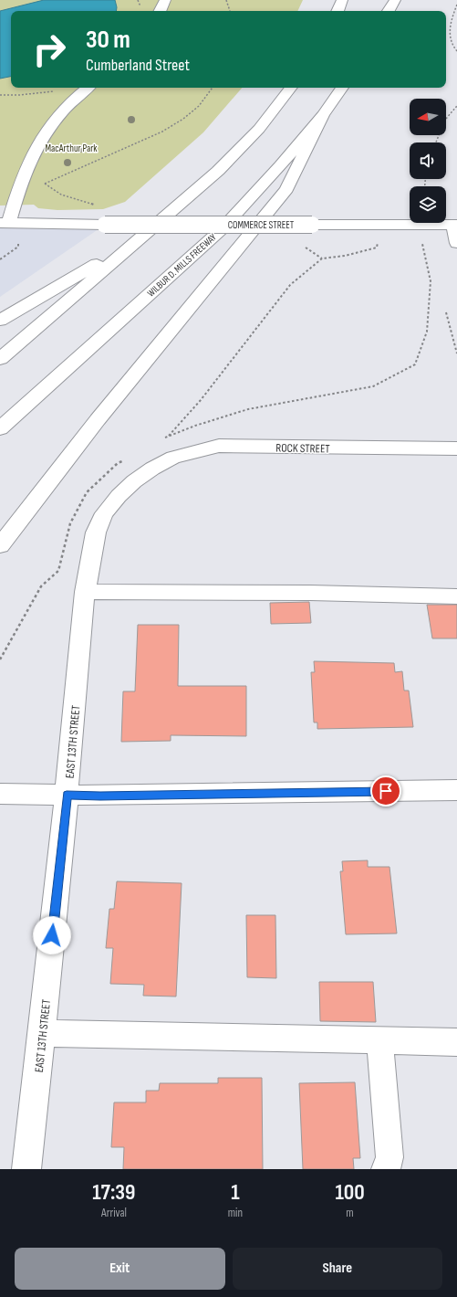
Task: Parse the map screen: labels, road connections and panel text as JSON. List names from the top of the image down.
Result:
{
  "streets": {
    "main road": [
      "COMMERCE STREET",
      "WILBUR D. MILLS FREEWAY",
      "ROCK STREET",
      "EAST 13TH STREET"
    ]
  },
  "crossings": [
    ["ROCK STREET", "EAST 13TH STREET"]
  ],
  "parks": ["MacArthur Park"],
  "north": "left",
  "page": {
    "turn": ["30 m", "Cumberland Street"],
    "eta": [
      "17:39",
      "Arrival",
      "1",
      "min",
      "100",
      "m"
    ],
    "buttons": ["Exit", "Share"]
  }
}
